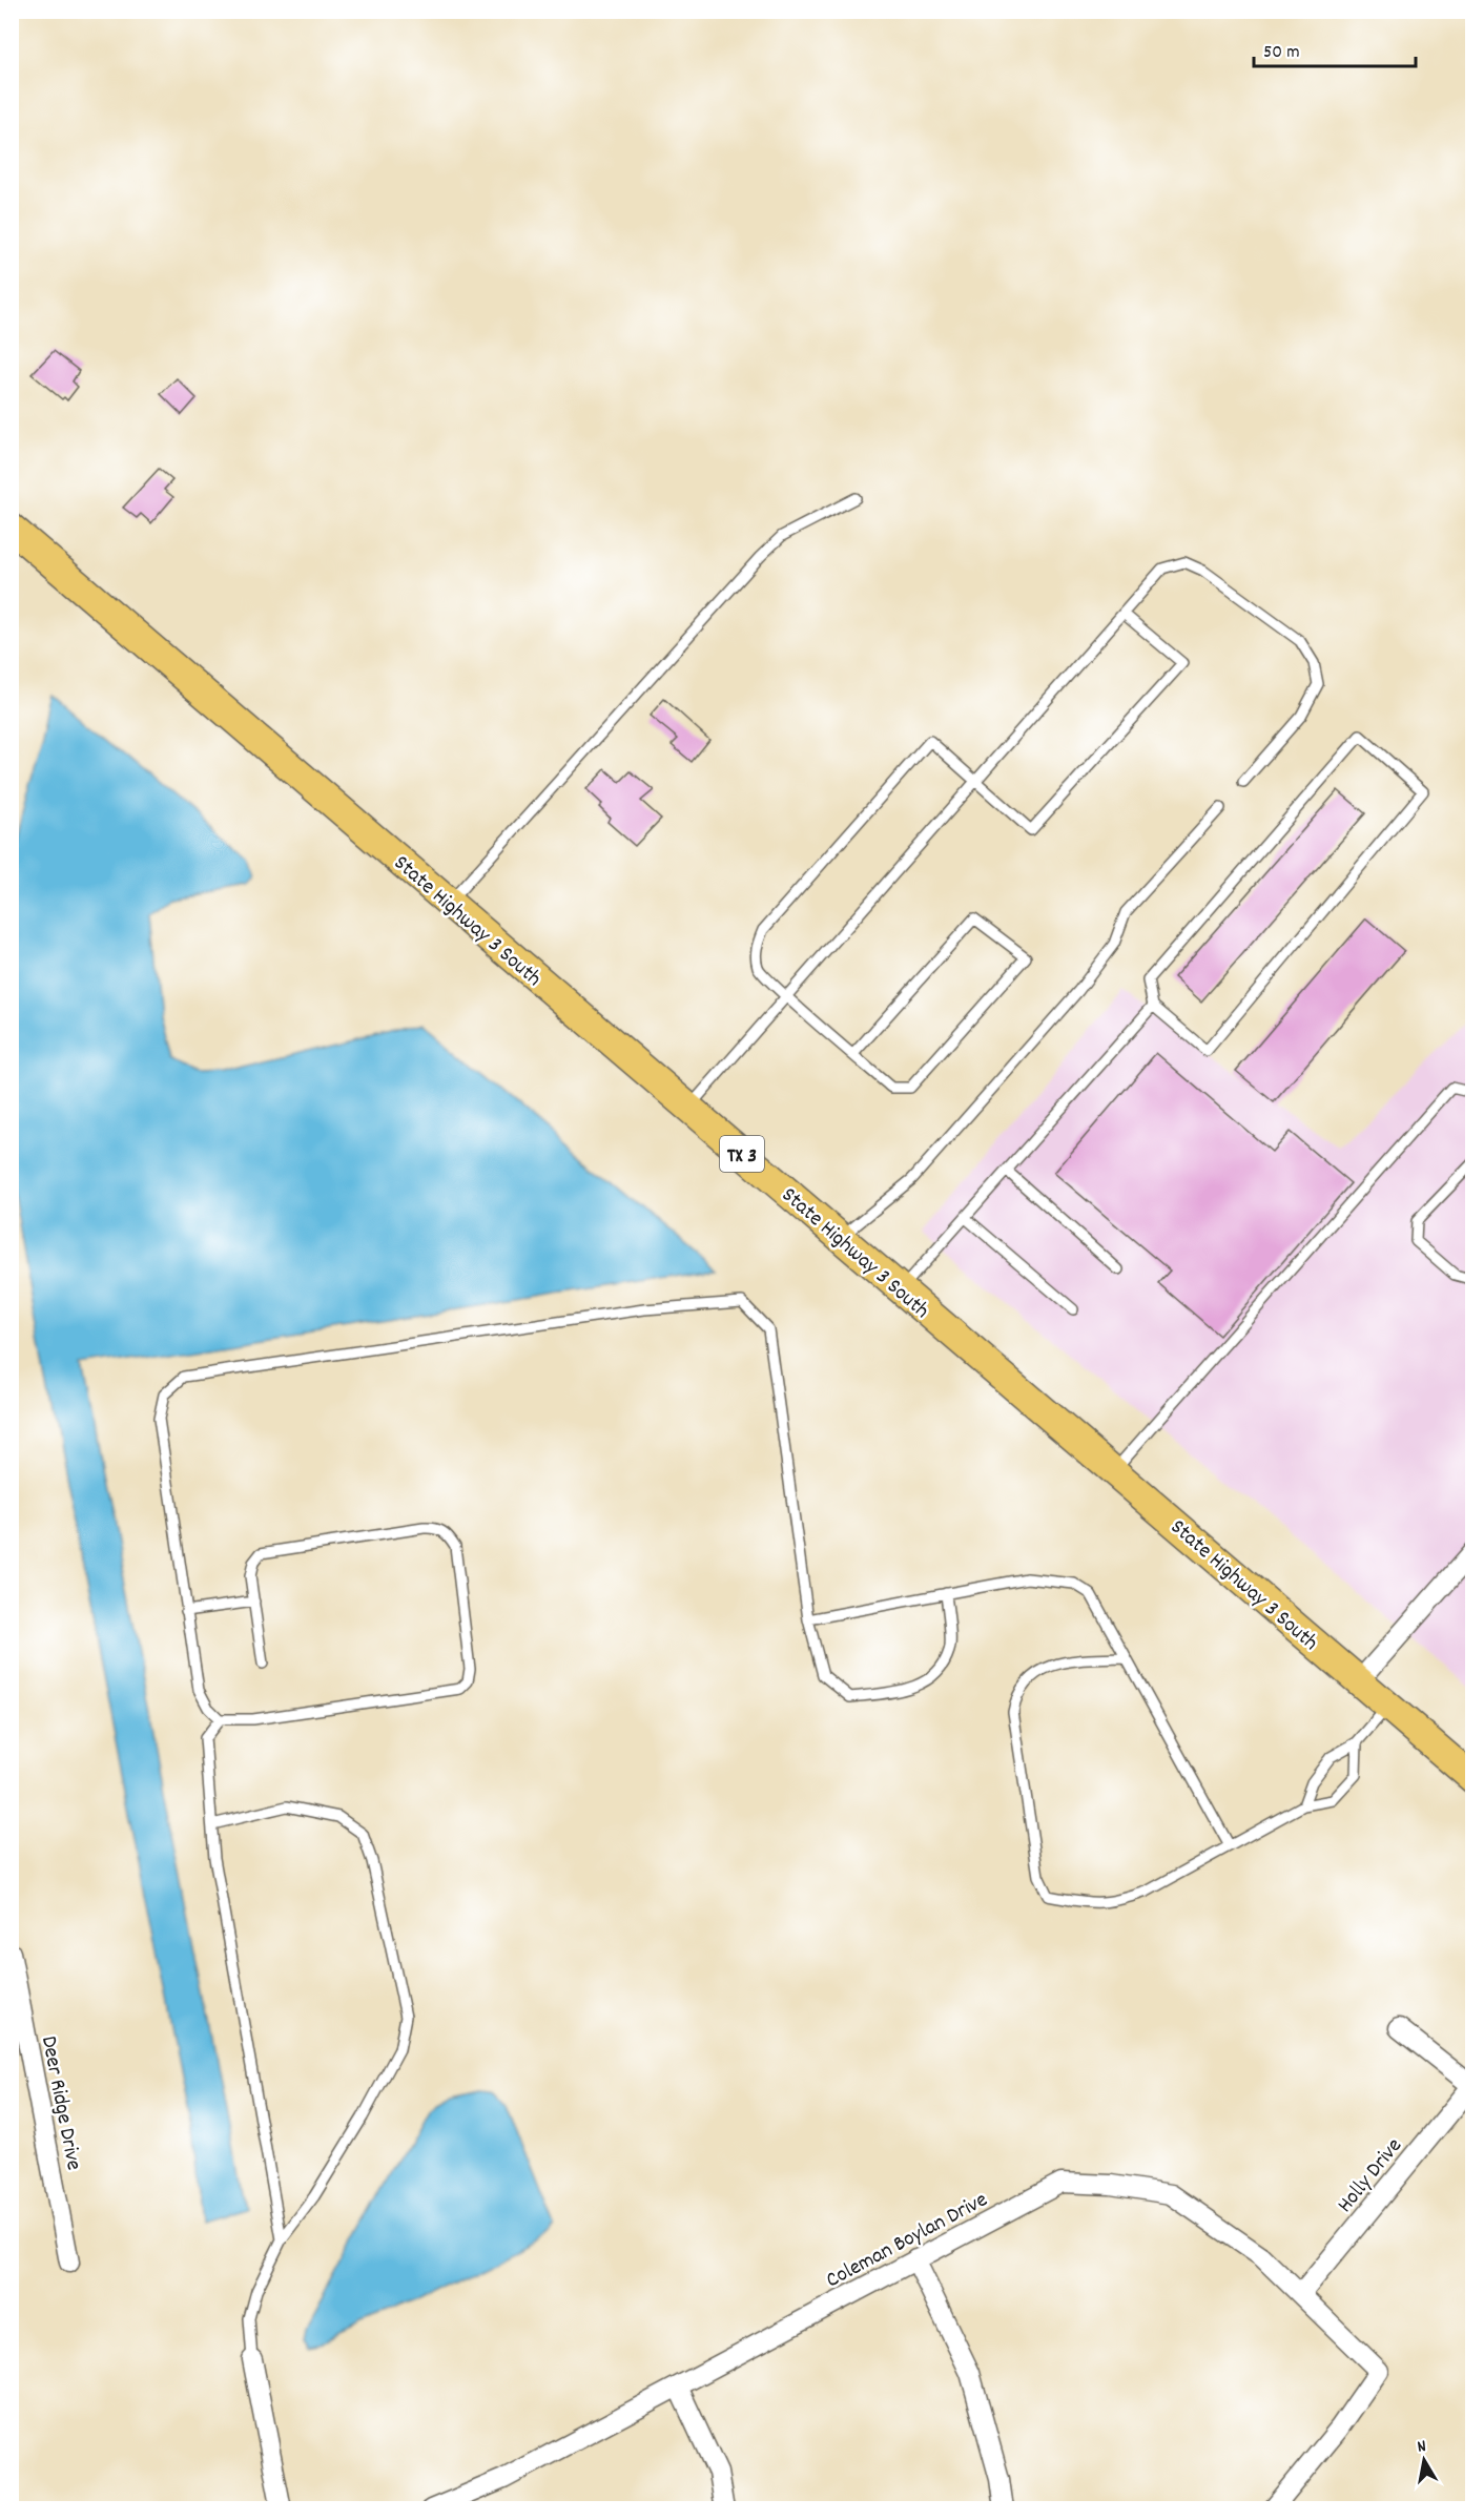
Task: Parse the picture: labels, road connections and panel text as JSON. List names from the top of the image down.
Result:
{
  "streets": {
    "main road": ["State Highway 3 South", "TX 3"],
    "street": ["Deer Ridge Drive", "Holly Drive", "Coleman Boylan Drive"]
  },
  "crossings": [
    ["Holly Drive", "Coleman Boylan Drive"]
  ],
  "scale_bar": "50 m",
  "north": "top"
}
